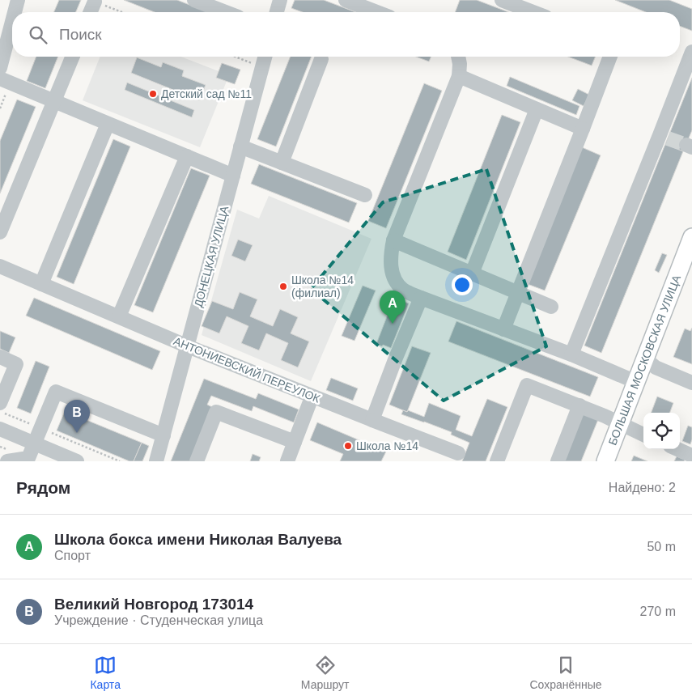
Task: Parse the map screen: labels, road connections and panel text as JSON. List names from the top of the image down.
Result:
{
  "streets": {
    "main road": ["БОЛЬШАЯ МОСКОВСКАЯ УЛИЦА"],
    "street": ["ДОНЕЦКАЯ УЛИЦА", "АНТОНИЕВСКИЙ ПЕРЕУЛОК"]
  },
  "crossings": [
    ["ДОНЕЦКАЯ УЛИЦА", "АНТОНИЕВСКИЙ ПЕРЕУЛОК"]
  ],
  "places": ["Детский сад №11", "Школа №14 (филиал)", "Школа №14"],
  "page": {
    "search": "Поиск",
    "pins": ["A", "B"],
    "heading": ["Рядом", "Найдено: 2"],
    "list": [
      {
        "mark": "A",
        "name": "Школа бокса имени Николая Валуева",
        "note": "Спорт",
        "value": "50 m"
      },
      {
        "mark": "B",
        "name": "Великий Новгород 173014",
        "note": "Учреждение · Студенческая улица",
        "value": "270 m"
      }
    ],
    "nav": ["Карта", "Маршрут", "Сохранённые"]
  }
}
